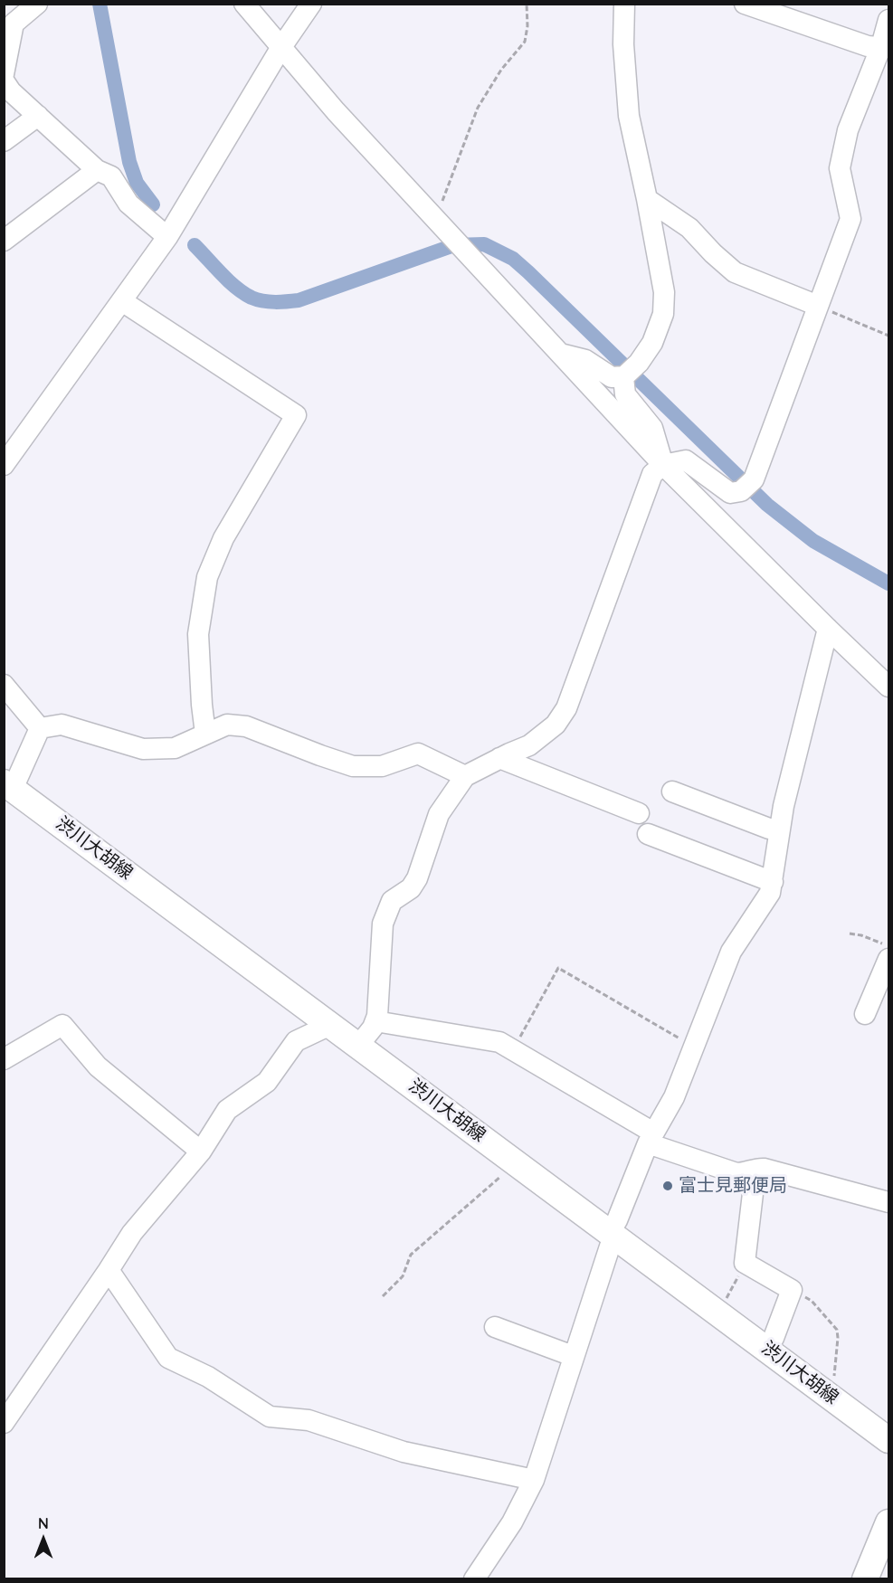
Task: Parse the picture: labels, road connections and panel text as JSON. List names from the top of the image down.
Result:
{
  "streets": {
    "main road": ["渋川大胡線"]
  },
  "places": ["富士見郵便局"],
  "north": "top"
}
